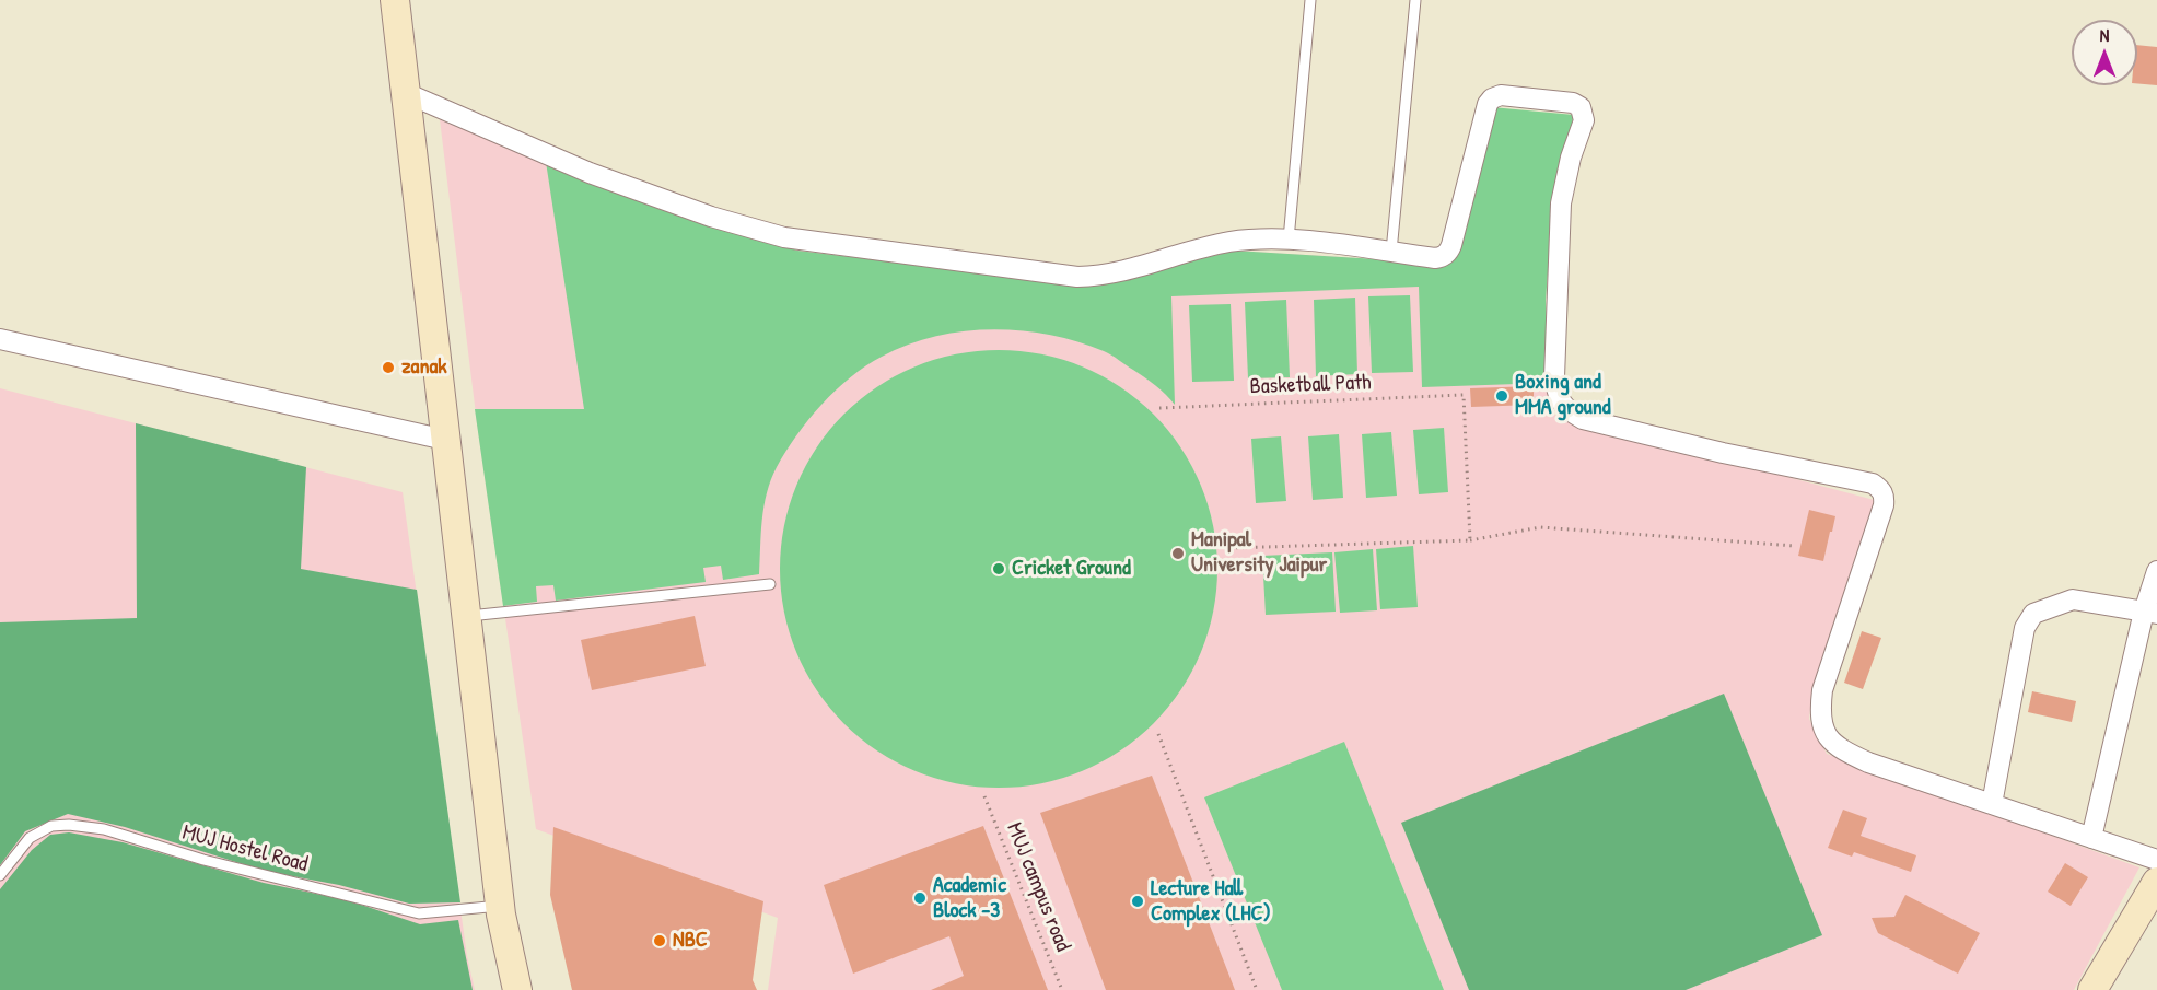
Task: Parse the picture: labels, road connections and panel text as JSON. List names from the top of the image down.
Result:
{
  "streets": {
    "lane": ["MUJ Hostel Road"],
    "path": ["Basketball Path", "MUJ campus road"]
  },
  "places": [
    "zanak",
    "Boxing and MMA ground",
    "Manipal University Jaipur",
    "Cricket Ground",
    "Academic Block -3",
    "Lecture Hall Complex (LHC)",
    "NBC"
  ],
  "north": "top"
}
